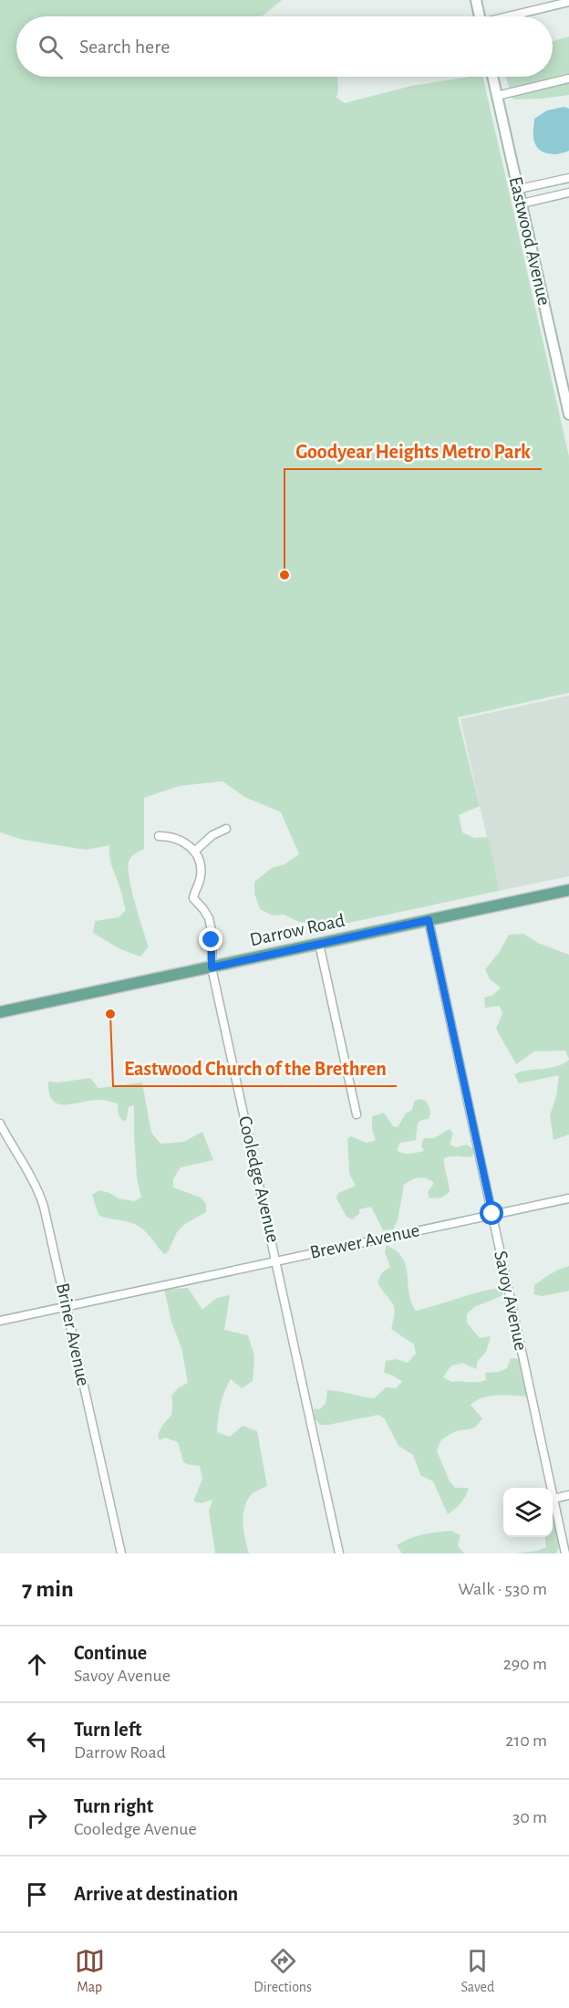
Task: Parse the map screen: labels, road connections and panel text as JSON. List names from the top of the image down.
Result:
{
  "streets": {
    "main road": ["Darrow Road"],
    "street": [
      "Eastwood Avenue",
      "Cooledge Avenue",
      "Brewer Avenue",
      "Savoy Avenue",
      "Briner Avenue"
    ]
  },
  "crossings": [
    ["Darrow Road", "Cooledge Avenue"],
    ["Darrow Road", "Savoy Avenue"],
    ["Cooledge Avenue", "Brewer Avenue"],
    ["Brewer Avenue", "Savoy Avenue"],
    ["Brewer Avenue", "Briner Avenue"]
  ],
  "places": ["Goodyear Heights Metro Park", "Eastwood Church of the Brethren"],
  "page": {
    "search": "Search here",
    "heading": ["7 min", "Walk · 530 m"],
    "list": [
      ["Continue", "Savoy Avenue", "290 m"],
      ["Turn left", "Darrow Road", "210 m"],
      ["Turn right", "Cooledge Avenue", "30 m"],
      "Arrive at destination"
    ],
    "nav": ["Map", "Directions", "Saved"]
  }
}
